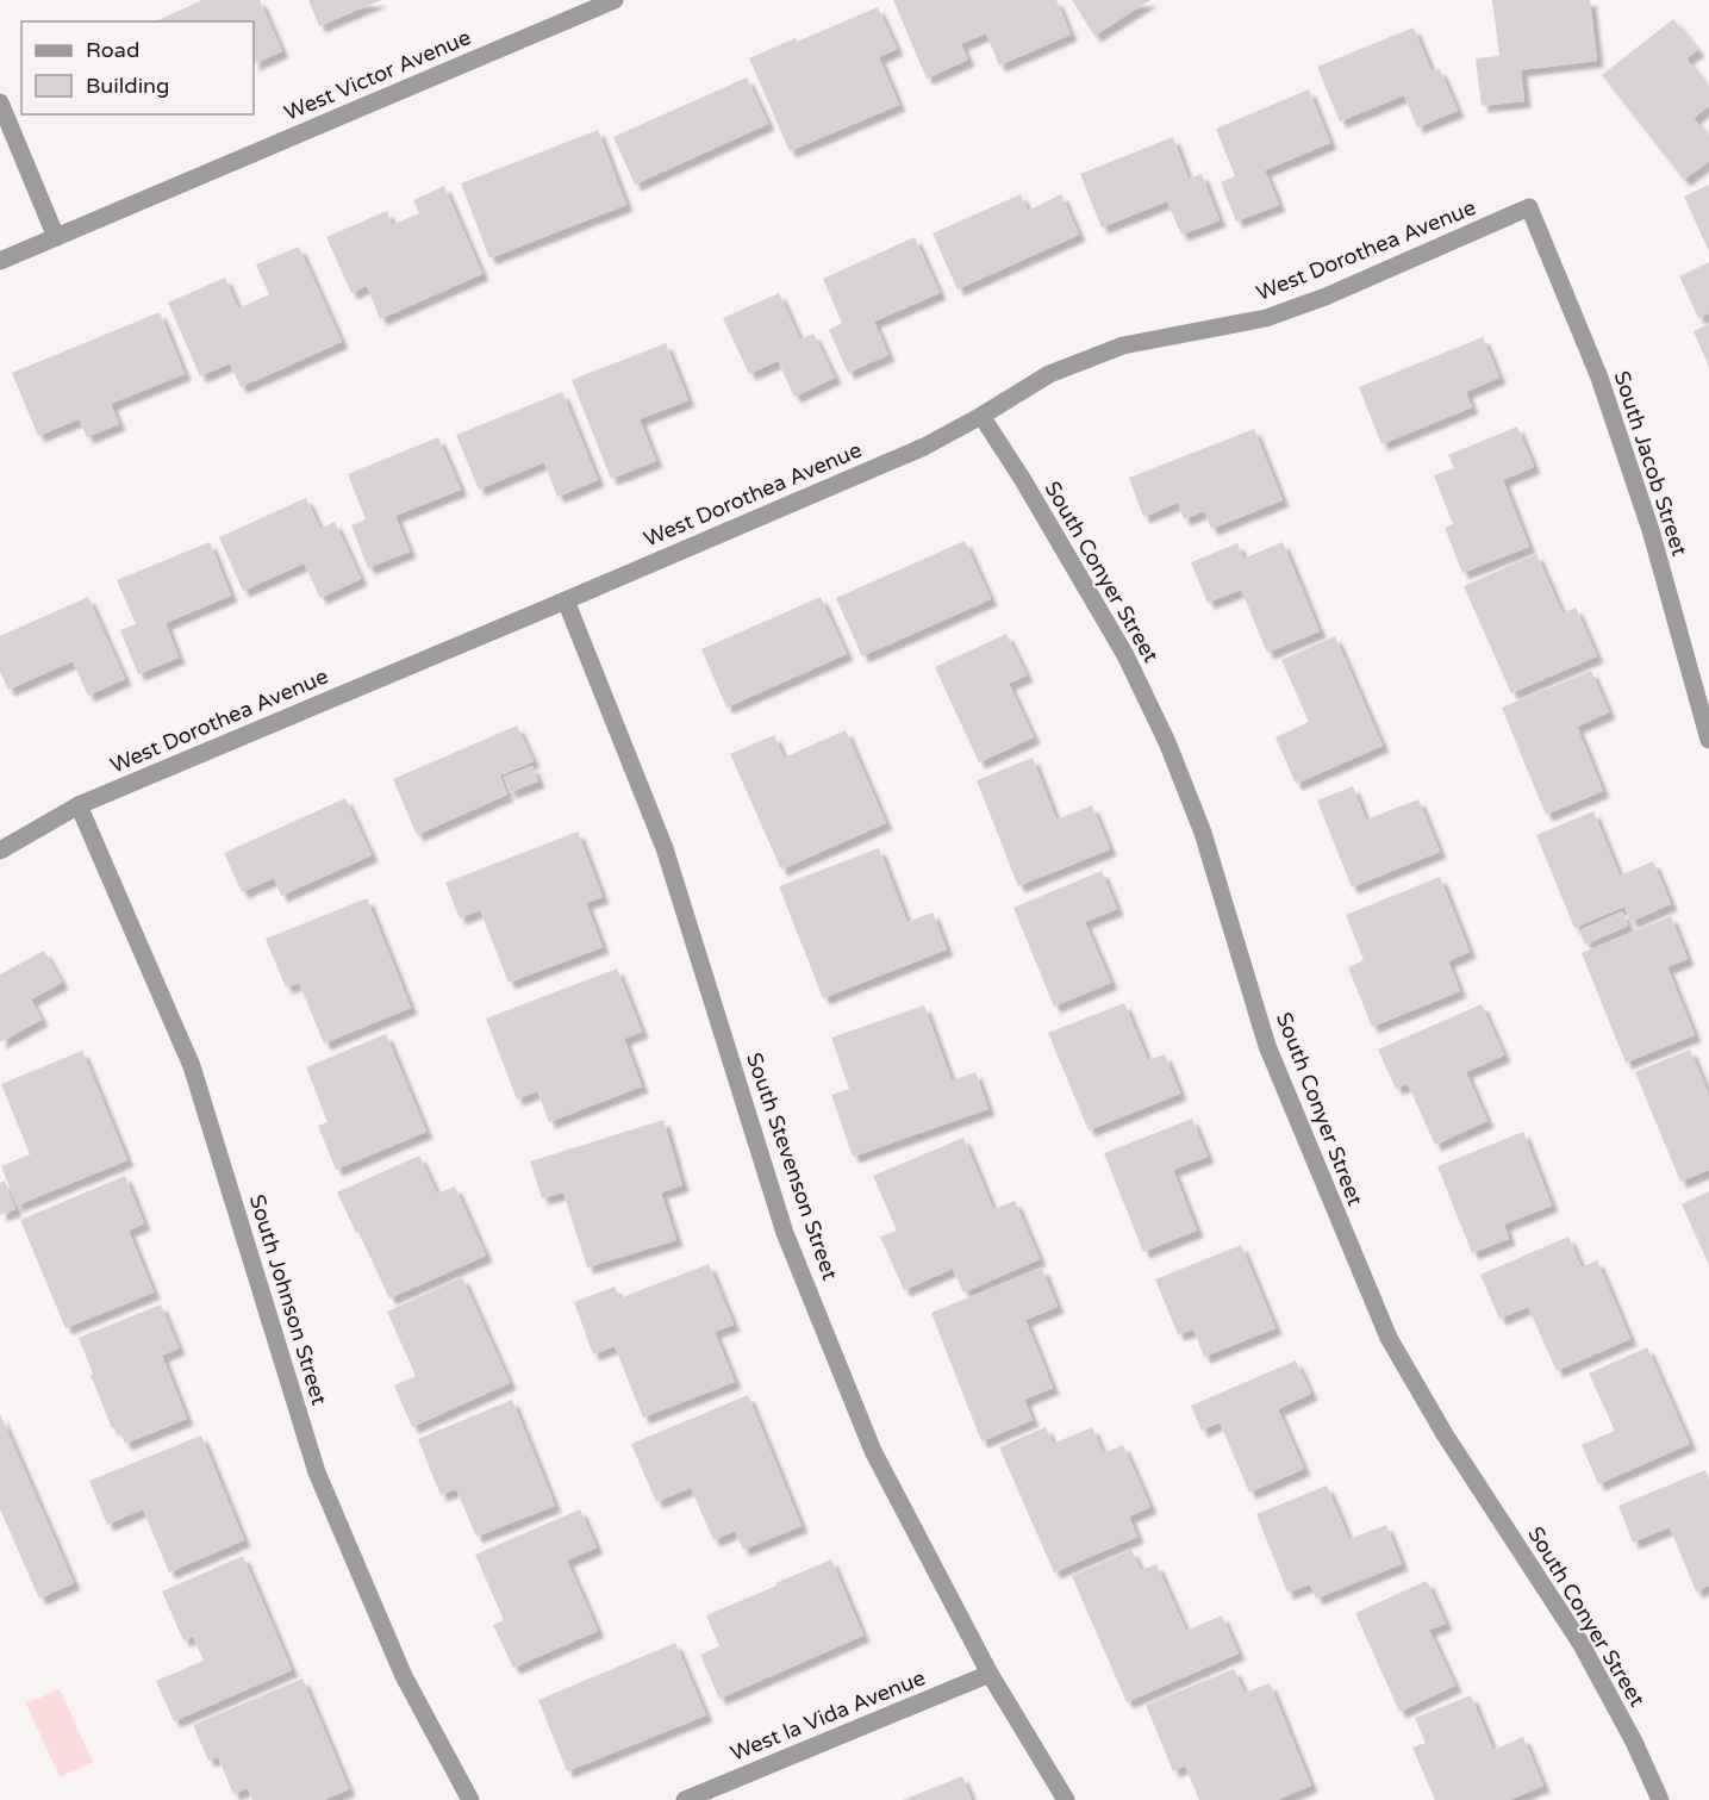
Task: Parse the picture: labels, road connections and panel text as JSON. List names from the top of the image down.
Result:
{
  "streets": {
    "street": [
      "West Victor Avenue",
      "West Dorothea Avenue",
      "South Jacob Street",
      "South Conyer Street",
      "South Stevenson Street",
      "South Johnson Street",
      "West la Vida Avenue"
    ]
  },
  "crossings": [
    ["West Dorothea Avenue", "South Jacob Street"],
    ["West Dorothea Avenue", "South Conyer Street"],
    ["West Dorothea Avenue", "South Stevenson Street"],
    ["West Dorothea Avenue", "South Johnson Street"],
    ["South Stevenson Street", "West la Vida Avenue"]
  ],
  "legend": ["Road", "Building"]
}
